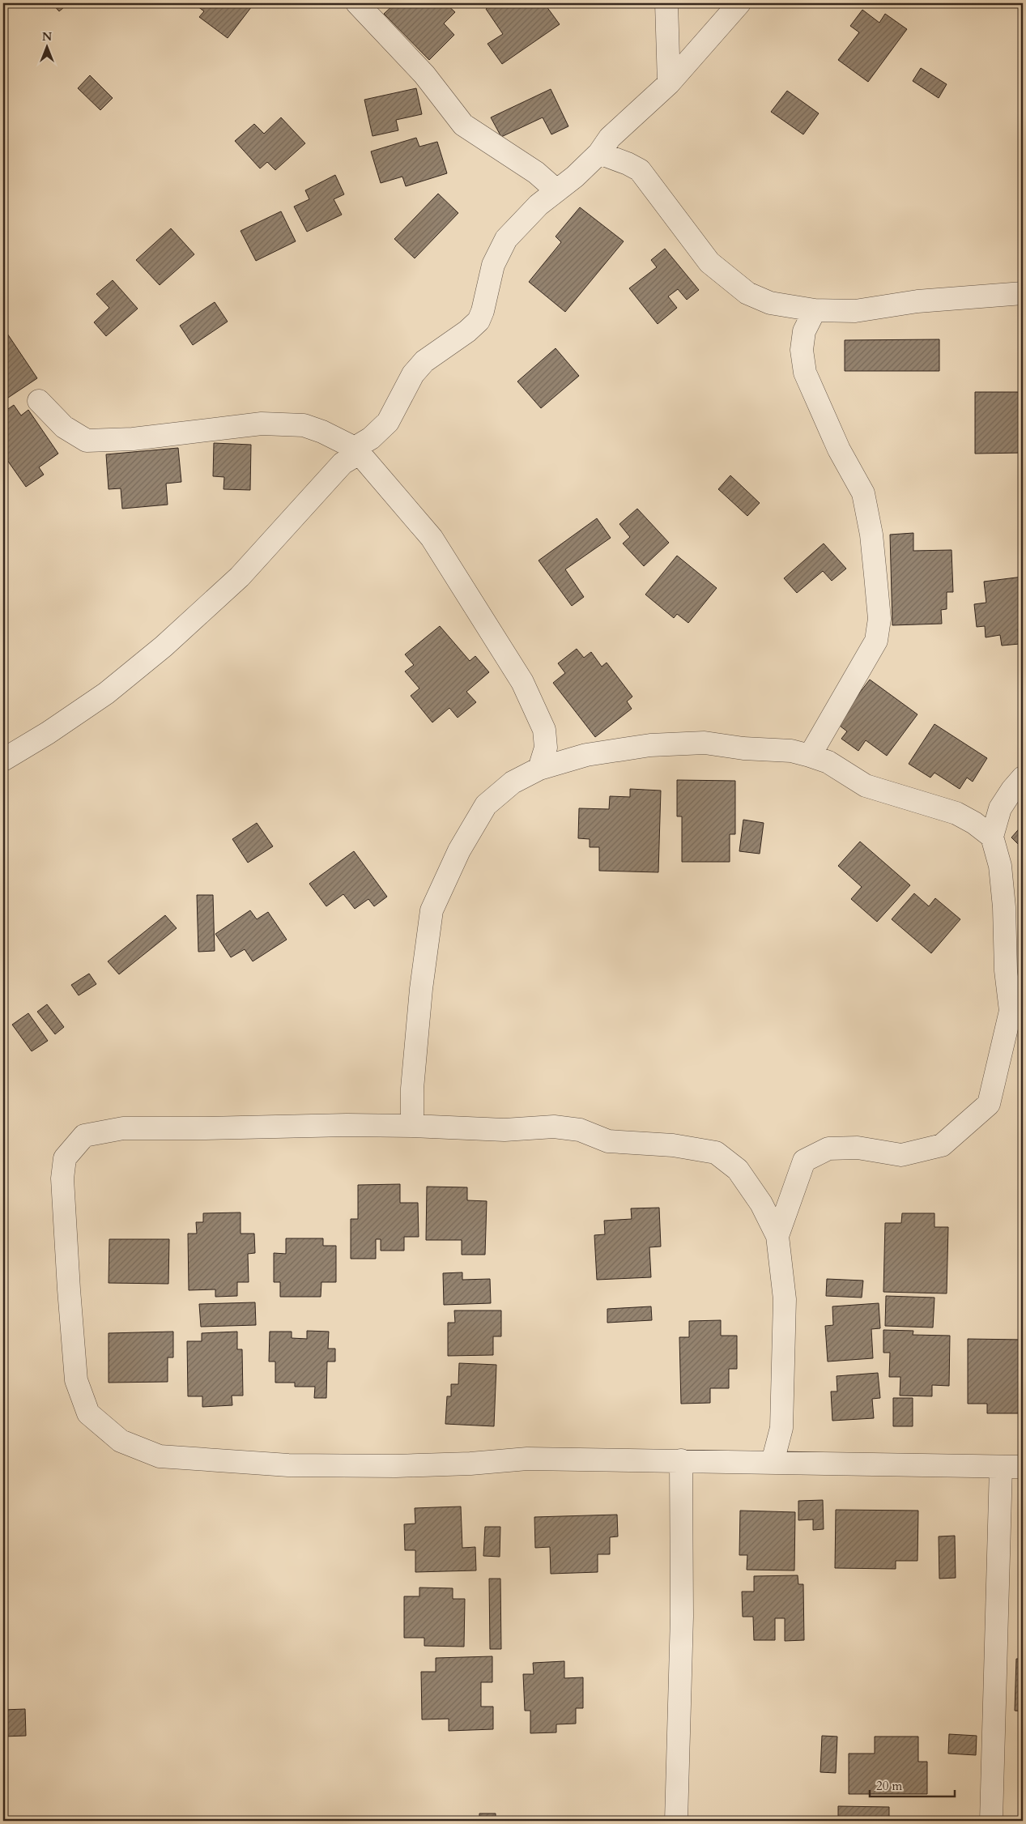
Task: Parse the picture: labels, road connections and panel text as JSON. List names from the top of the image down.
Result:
{
  "scale_bar": "20 m",
  "north": "top"
}
